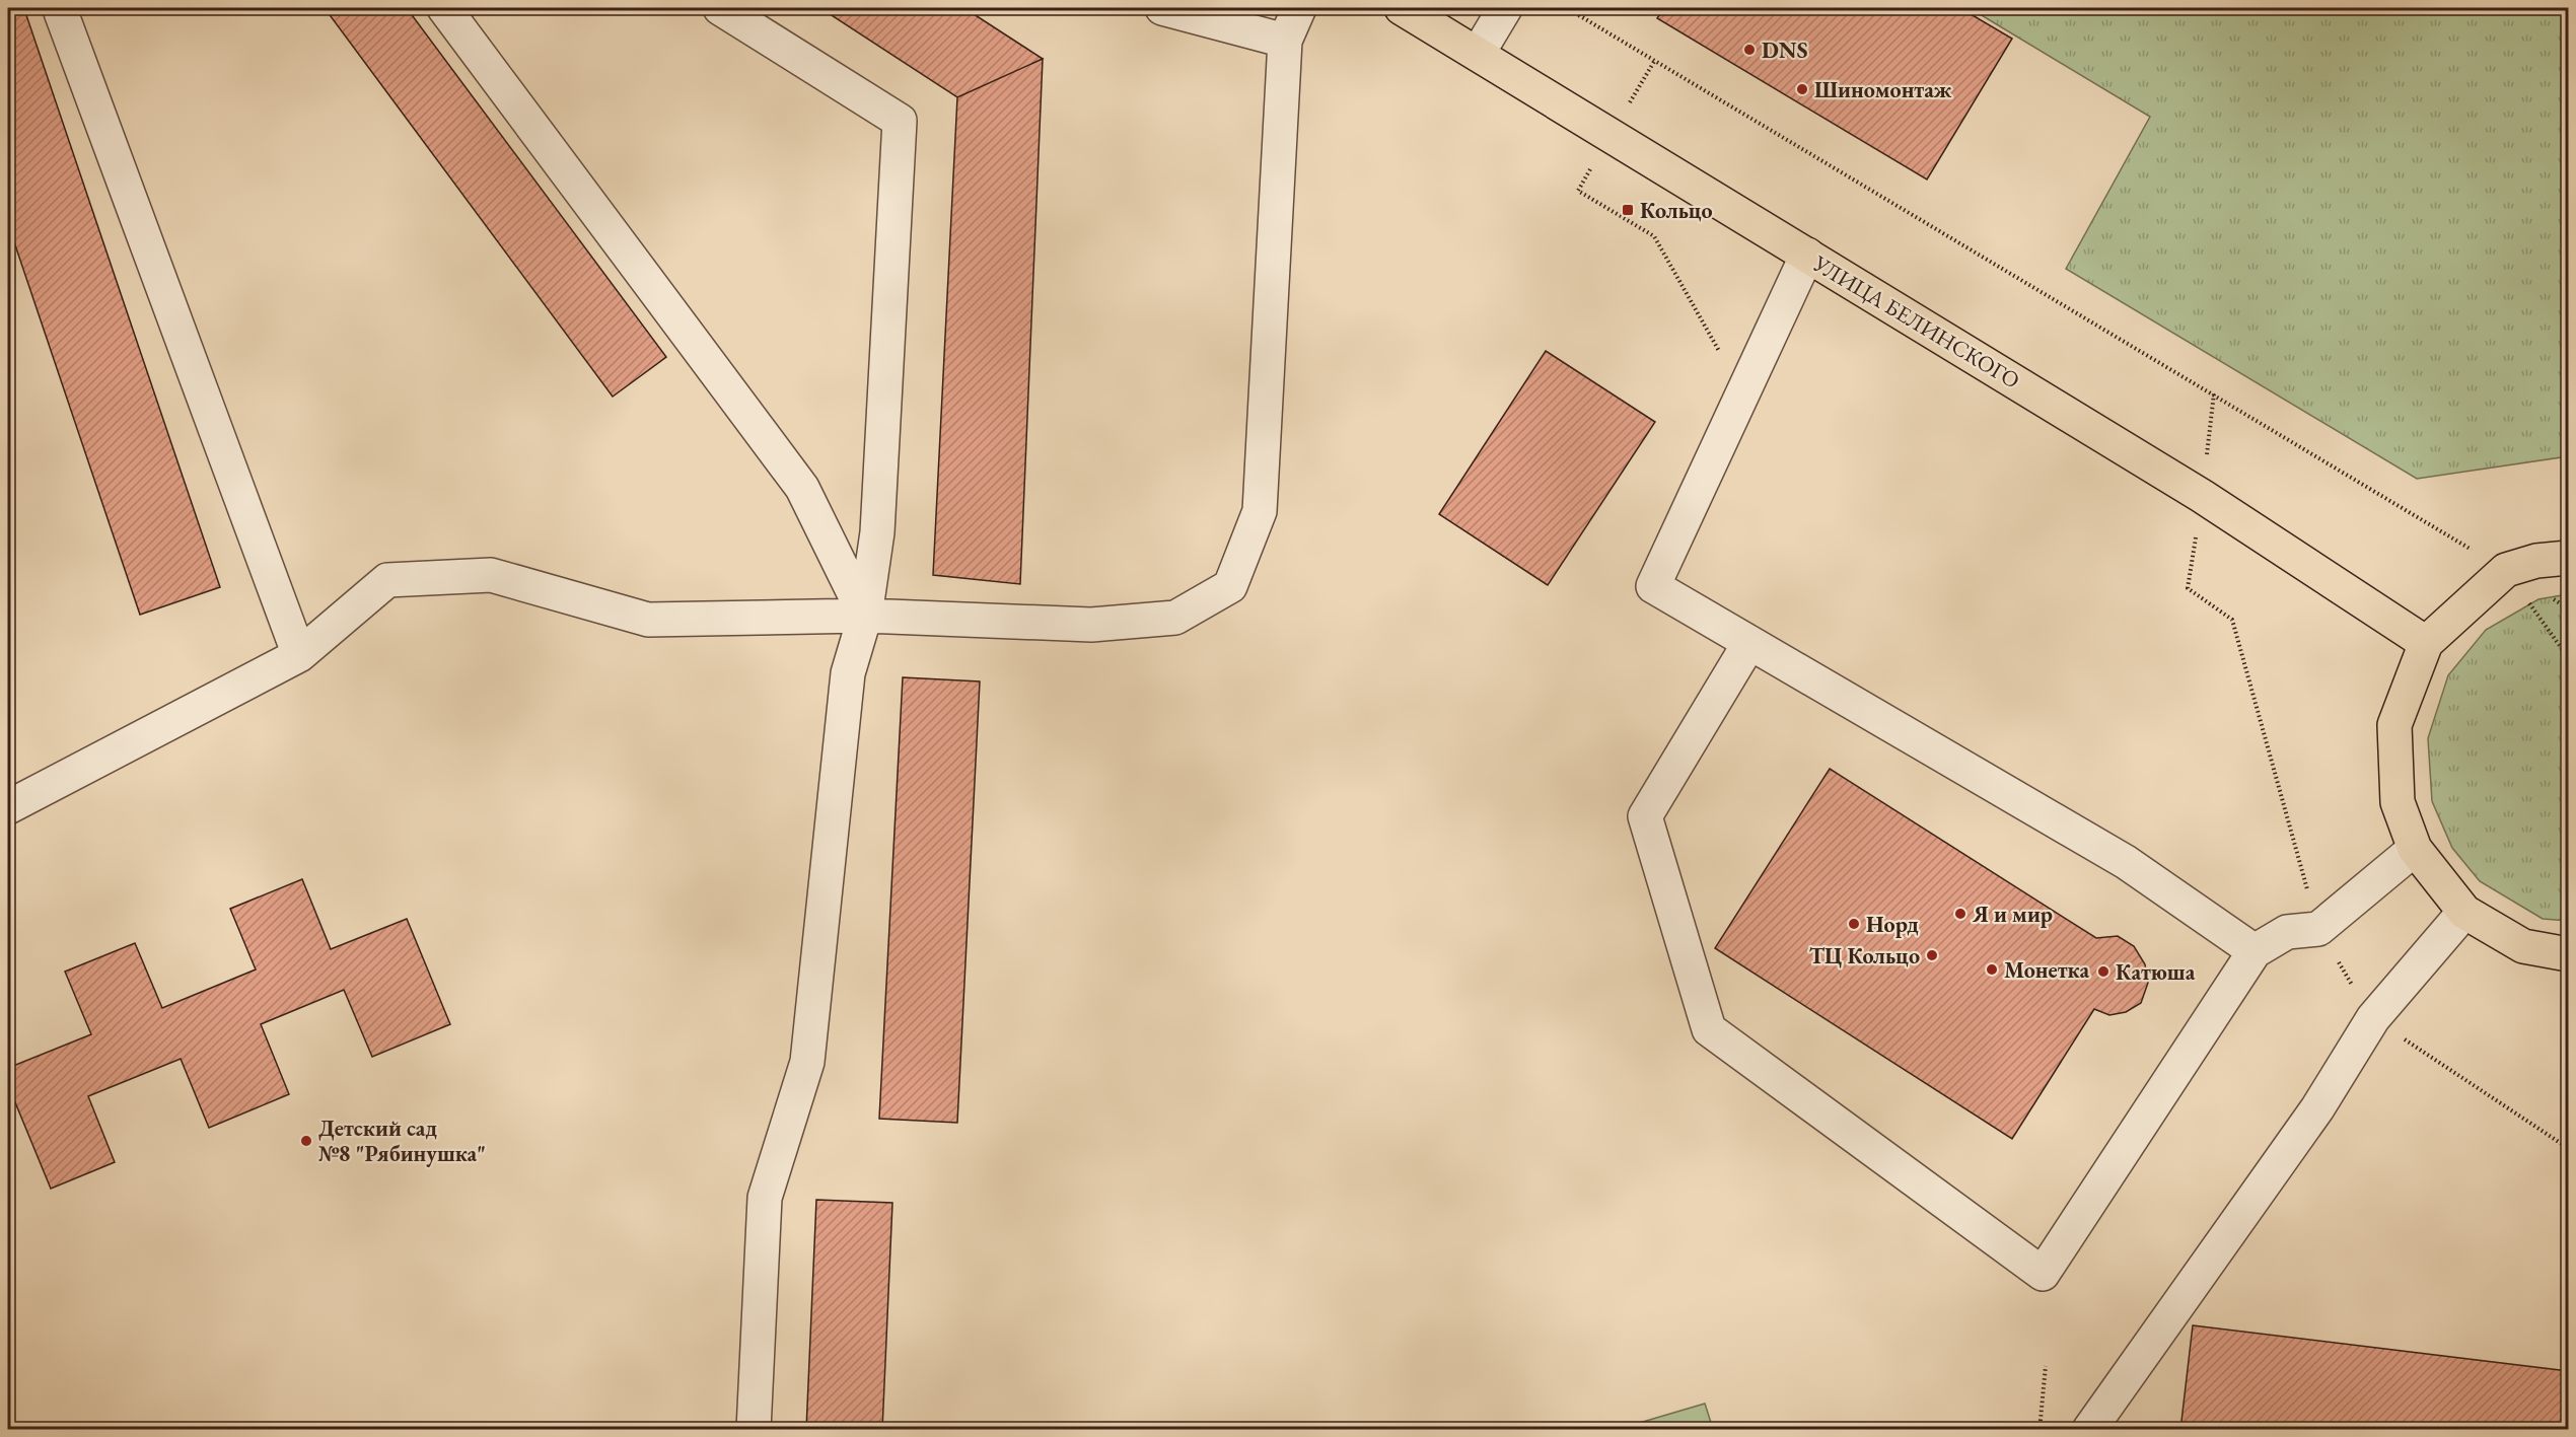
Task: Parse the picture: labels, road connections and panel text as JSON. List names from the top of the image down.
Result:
{
  "streets": {
    "main road": ["УЛИЦА БЕЛИНСКОГО"]
  },
  "places": {
    "other": [
      "DNS",
      "Шиномонтаж",
      "Я и мир",
      "Норд",
      "ТЦ Кольцо",
      "Монетка",
      "Катюша",
      "Детский сад №8 \"Рябинушка\""
    ],
    "transit": ["Кольцо"]
  }
}
